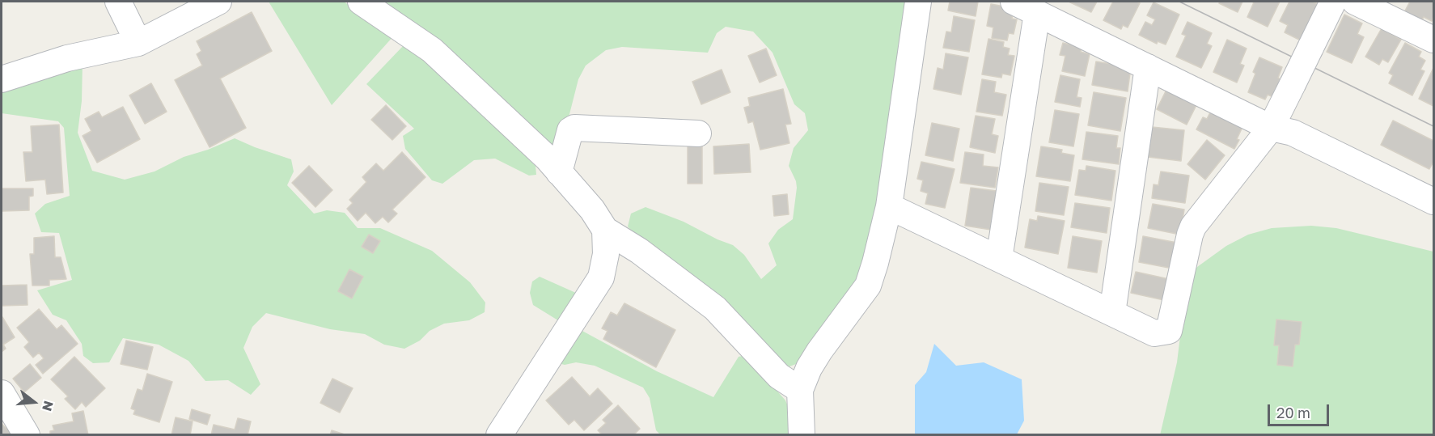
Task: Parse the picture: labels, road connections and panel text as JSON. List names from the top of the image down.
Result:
{
  "scale_bar": "20 m",
  "north": "right"
}
